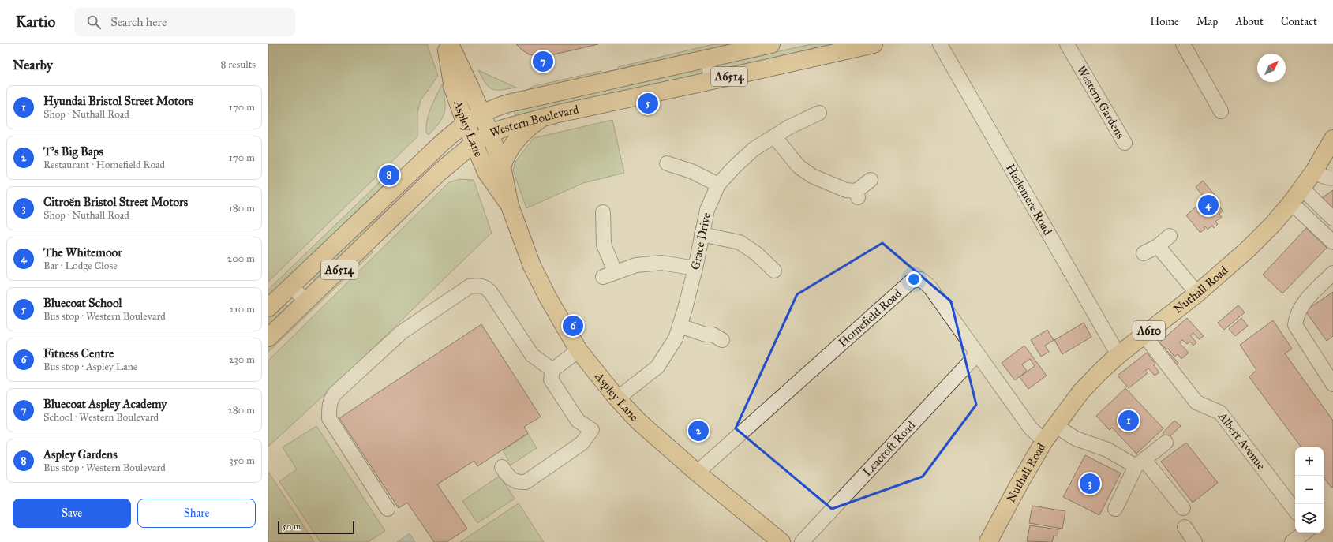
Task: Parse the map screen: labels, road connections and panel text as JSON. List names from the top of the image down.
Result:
{
  "streets": {
    "main road": [
      "A6514",
      "Western Boulevard",
      "Aspley Lane",
      "Nuthall Road",
      "A610"
    ],
    "street": [
      "Western Gardens",
      "Haslemere Road",
      "Grace Drive",
      "Homefield Road",
      "Albert Avenue",
      "Leacroft Road"
    ]
  },
  "crossings": [
    ["Western Boulevard", "Aspley Lane"],
    ["Aspley Lane", "Grace Drive"],
    ["Aspley Lane", "Homefield Road"],
    ["Haslemere Road", "Nuthall Road"],
    ["Nuthall Road", "Homefield Road"],
    ["Nuthall Road", "Albert Avenue"],
    ["Homefield Road", "Leacroft Road"]
  ],
  "scale_bar": "50 m",
  "north": "top right",
  "page": {
    "header": "Kartio",
    "search": "Search here",
    "nav": [
      "Home",
      "Map",
      "About",
      "Contact"
    ],
    "heading": ["Nearby", "8 results"],
    "pins": [
      "7",
      "5",
      "8",
      "4",
      "6",
      "1",
      "2",
      "3"
    ],
    "list": [
      {
        "mark": "1",
        "name": "Hyundai Bristol Street Motors",
        "note": "Shop · Nuthall Road",
        "value": "170 m"
      },
      {
        "mark": "2",
        "name": "T's Big Baps",
        "note": "Restaurant · Homefield Road",
        "value": "170 m"
      },
      {
        "mark": "3",
        "name": "Citroën Bristol Street Motors",
        "note": "Shop · Nuthall Road",
        "value": "180 m"
      },
      {
        "mark": "4",
        "name": "The Whitemoor",
        "note": "Bar · Lodge Close",
        "value": "200 m"
      },
      {
        "mark": "5",
        "name": "Bluecoat School",
        "note": "Bus stop · Western Boulevard",
        "value": "210 m"
      },
      {
        "mark": "6",
        "name": "Fitness Centre",
        "note": "Bus stop · Aspley Lane",
        "value": "230 m"
      },
      {
        "mark": "7",
        "name": "Bluecoat Aspley Academy",
        "note": "School · Western Boulevard",
        "value": "280 m"
      },
      {
        "mark": "8",
        "name": "Aspley Gardens",
        "note": "Bus stop · Western Boulevard",
        "value": "350 m"
      }
    ],
    "map_buttons": ["+", "−"],
    "buttons": ["Save", "Share"],
    "scale": "50 m"
  }
}
